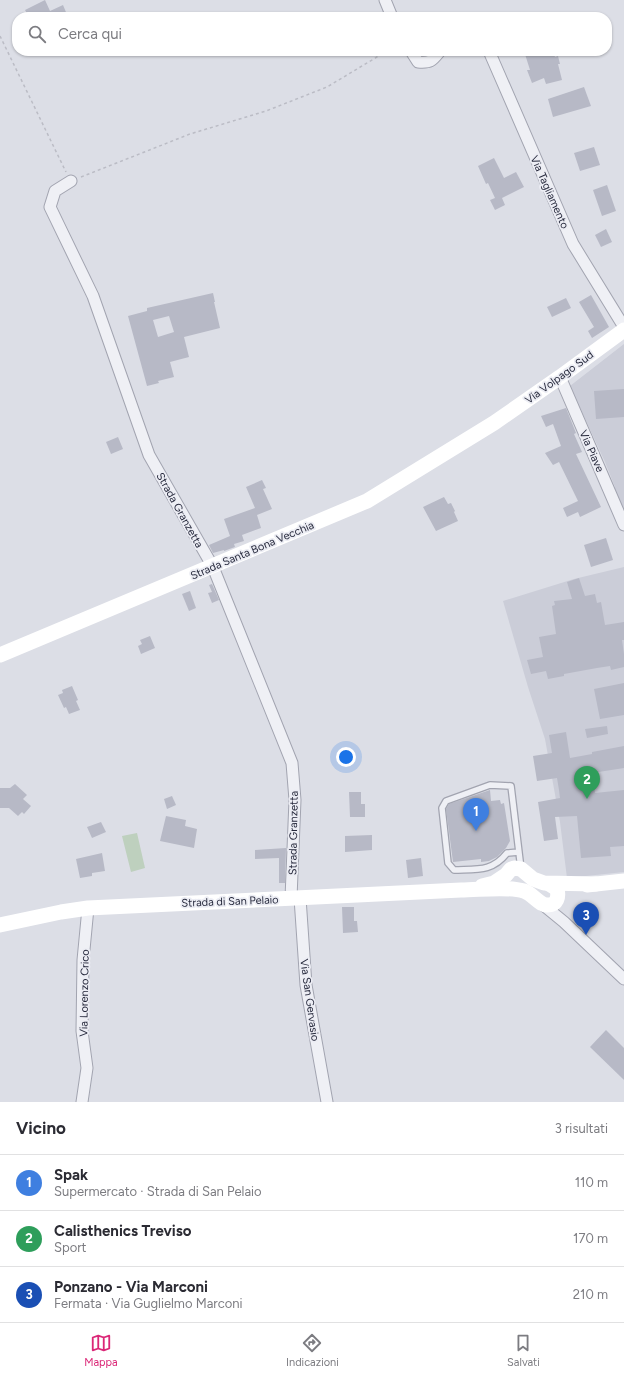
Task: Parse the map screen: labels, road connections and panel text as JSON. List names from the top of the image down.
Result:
{
  "streets": {
    "main road": ["Via Volpago Sud", "Strada Santa Bona Vecchia", "Strada di San Pelaio"],
    "street": [
      "Via Tagliamento",
      "Via Piave",
      "Strada Granzetta",
      "Via Lorenzo Crico",
      "Via San Gervasio"
    ]
  },
  "crossings": [
    ["Via Volpago Sud", "Via Piave"],
    ["Via Volpago Sud", "Strada Santa Bona Vecchia"],
    ["Strada Granzetta", "Strada Santa Bona Vecchia"],
    ["Strada Granzetta", "Strada di San Pelaio"],
    ["Strada Granzetta", "Via San Gervasio"],
    ["Strada di San Pelaio", "Via Lorenzo Crico"],
    ["Strada di San Pelaio", "Via San Gervasio"]
  ],
  "page": {
    "search": "Cerca qui",
    "pins": ["2", "1", "3"],
    "heading": ["Vicino", "3 risultati"],
    "list": [
      {
        "mark": "1",
        "name": "Spak",
        "note": "Supermercato · Strada di San Pelaio",
        "value": "110 m"
      },
      {
        "mark": "2",
        "name": "Calisthenics Treviso",
        "note": "Sport",
        "value": "170 m"
      },
      {
        "mark": "3",
        "name": "Ponzano - Via Marconi",
        "note": "Fermata · Via Guglielmo Marconi",
        "value": "210 m"
      }
    ],
    "nav": ["Mappa", "Indicazioni", "Salvati"]
  }
}
